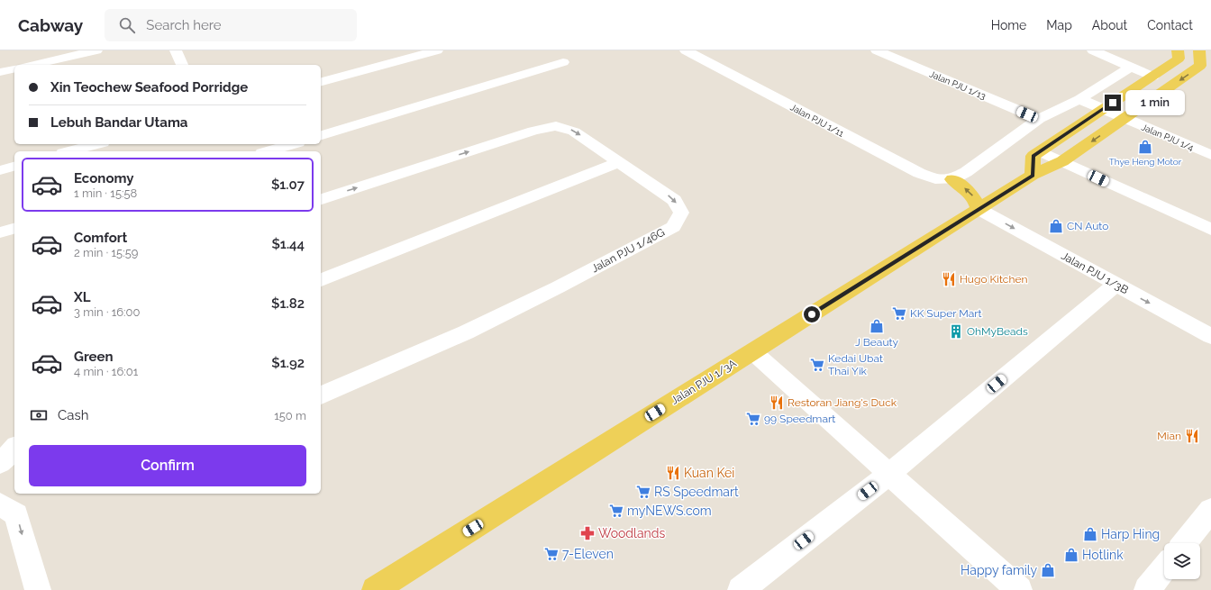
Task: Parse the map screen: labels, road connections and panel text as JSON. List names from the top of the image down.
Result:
{
  "streets": {
    "main road": ["Jalan PJU 1/3A"],
    "street": [
      "Jalan PJU 1/13",
      "Jalan PJU 1/11",
      "Jalan PJU 1/4",
      "Jalan PJU 1/46G",
      "Jalan PJU 1/3B"
    ]
  },
  "crossings": [
    ["Jalan PJU 1/4", "Jalan PJU 1/3A"],
    ["Jalan PJU 1/3B", "Jalan PJU 1/3A"]
  ],
  "places": {
    "shop": [
      "Thye Heng Motor",
      "CN Auto",
      "J Beauty",
      "Harp Hing",
      "Hotlink",
      "Happy family"
    ],
    "restaurant": [
      "Hugo Kitchen",
      "Restoran Jiang's Duck",
      "Mian",
      "Kuan Kei"
    ],
    "supermarket": [
      "KK Super Mart",
      "Kedai Ubat Thai Yik",
      "99 Speedmart",
      "RS Speedmart",
      "myNEWS.com",
      "7-Eleven"
    ],
    "building": ["OhMyBeads"],
    "pharmacy": ["Woodlands"]
  },
  "page": {
    "header": "Cabway",
    "search": "Search here",
    "nav": [
      "Home",
      "Map",
      "About",
      "Contact"
    ],
    "banner": ["Xin Teochew Seafood Porridge", "Lebuh Bandar Utama"],
    "bubble": "1 min",
    "list": [
      {
        "name": "Economy",
        "note": "1 min · 15:58",
        "value": "$1.07"
      },
      {
        "name": "Comfort",
        "note": "2 min · 15:59",
        "value": "$1.44"
      },
      {
        "name": "XL",
        "note": "3 min · 16:00",
        "value": "$1.82"
      },
      {
        "name": "Green",
        "note": "4 min · 16:01",
        "value": "$1.92"
      }
    ],
    "pay": ["Cash", "150 m"],
    "buttons": "Confirm"
  }
}
